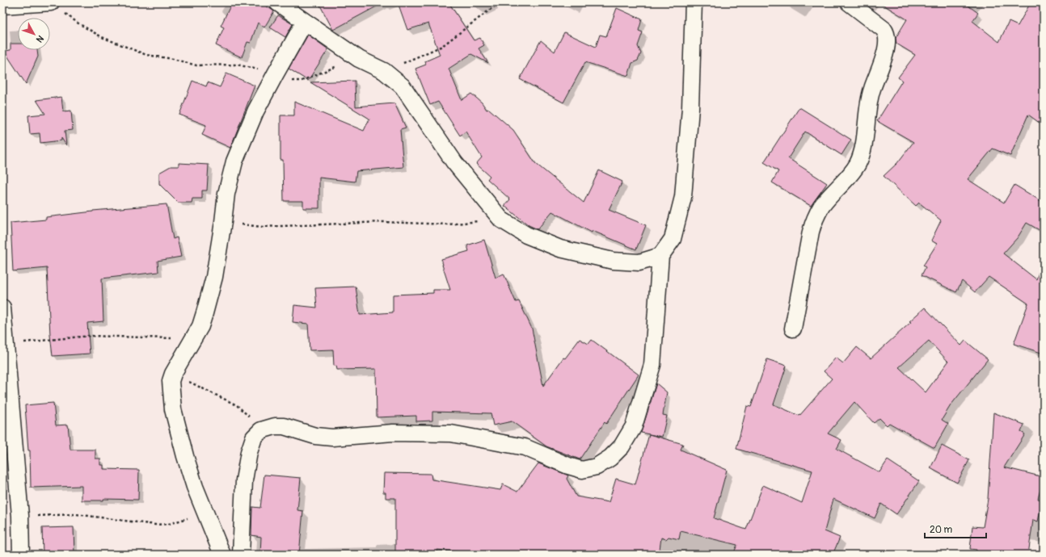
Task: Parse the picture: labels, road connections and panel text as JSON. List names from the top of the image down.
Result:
{
  "scale_bar": "20 m",
  "north": "bottom right"
}
